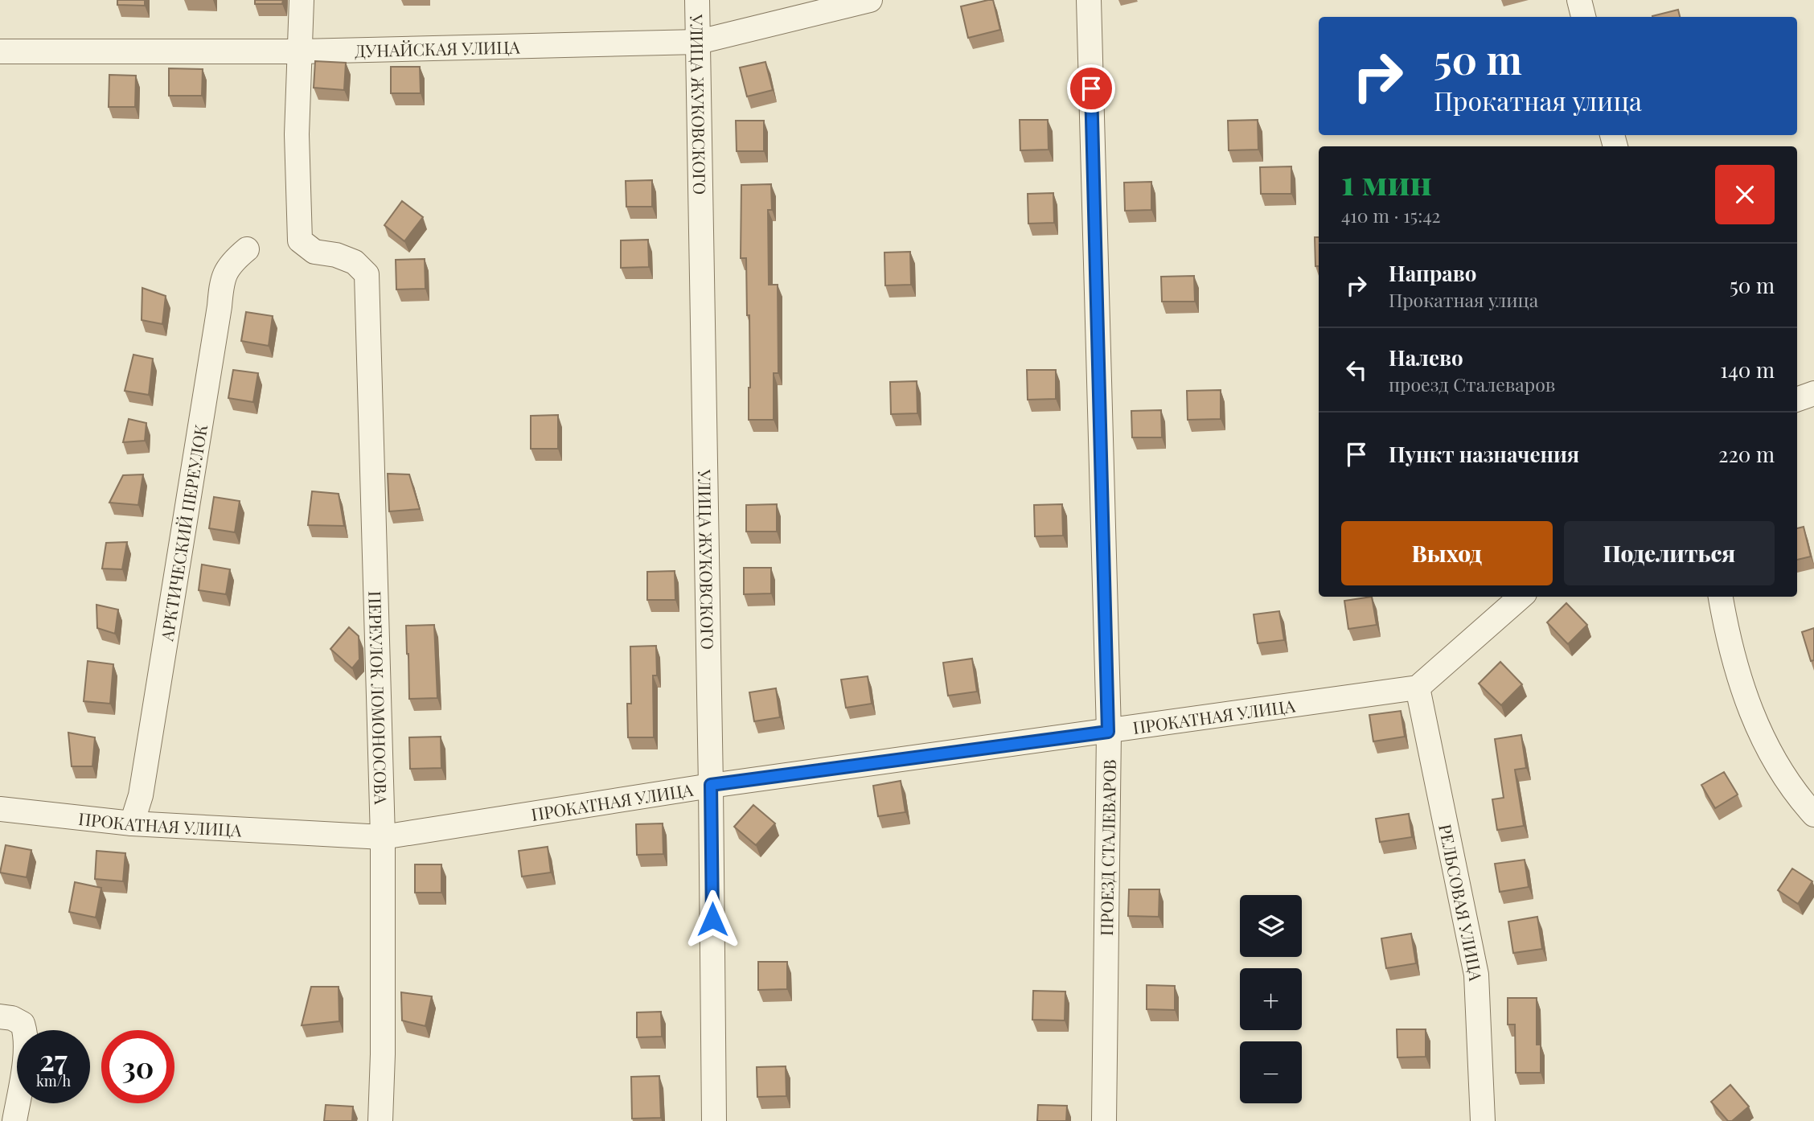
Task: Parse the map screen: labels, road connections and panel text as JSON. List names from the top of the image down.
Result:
{
  "streets": {
    "street": [
      "ДУНАЙСКАЯ УЛИЦА",
      "УЛИЦА ЖУКОВСКОГО",
      "АРКТИЧЕСКИЙ ПЕРЕУЛОК",
      "ПЕРЕУЛОК ЛОМОНОСОВА",
      "ПРОКАТНАЯ УЛИЦА",
      "ПРОЕЗД СТАЛЕВАРОВ",
      "РЕЛЬСОВАЯ УЛИЦА"
    ]
  },
  "crossings": [
    ["ДУНАЙСКАЯ УЛИЦА", "УЛИЦА ЖУКОВСКОГО"],
    ["ДУНАЙСКАЯ УЛИЦА", "ПЕРЕУЛОК ЛОМОНОСОВА"],
    ["УЛИЦА ЖУКОВСКОГО", "ПРОКАТНАЯ УЛИЦА"],
    ["АРКТИЧЕСКИЙ ПЕРЕУЛОК", "ПРОКАТНАЯ УЛИЦА"],
    ["ПЕРЕУЛОК ЛОМОНОСОВА", "ПРОКАТНАЯ УЛИЦА"],
    ["ПРОКАТНАЯ УЛИЦА", "ПРОЕЗД СТАЛЕВАРОВ"],
    ["ПРОКАТНАЯ УЛИЦА", "РЕЛЬСОВАЯ УЛИЦА"]
  ],
  "page": {
    "turn": ["50 m", "Прокатная улица"],
    "heading": ["1 мин", "410 m · 15:42"],
    "list": [
      {
        "name": "Направо",
        "note": "Прокатная улица",
        "value": "50 m"
      },
      {
        "name": "Налево",
        "note": "проезд Сталеваров",
        "value": "140 m"
      },
      {
        "name": "Пункт назначения",
        "value": "220 m"
      }
    ],
    "buttons": ["Выход", "Поделиться"],
    "map_buttons": ["+", "−"],
    "speed": "27 km/h",
    "limit": "30"
  }
}
